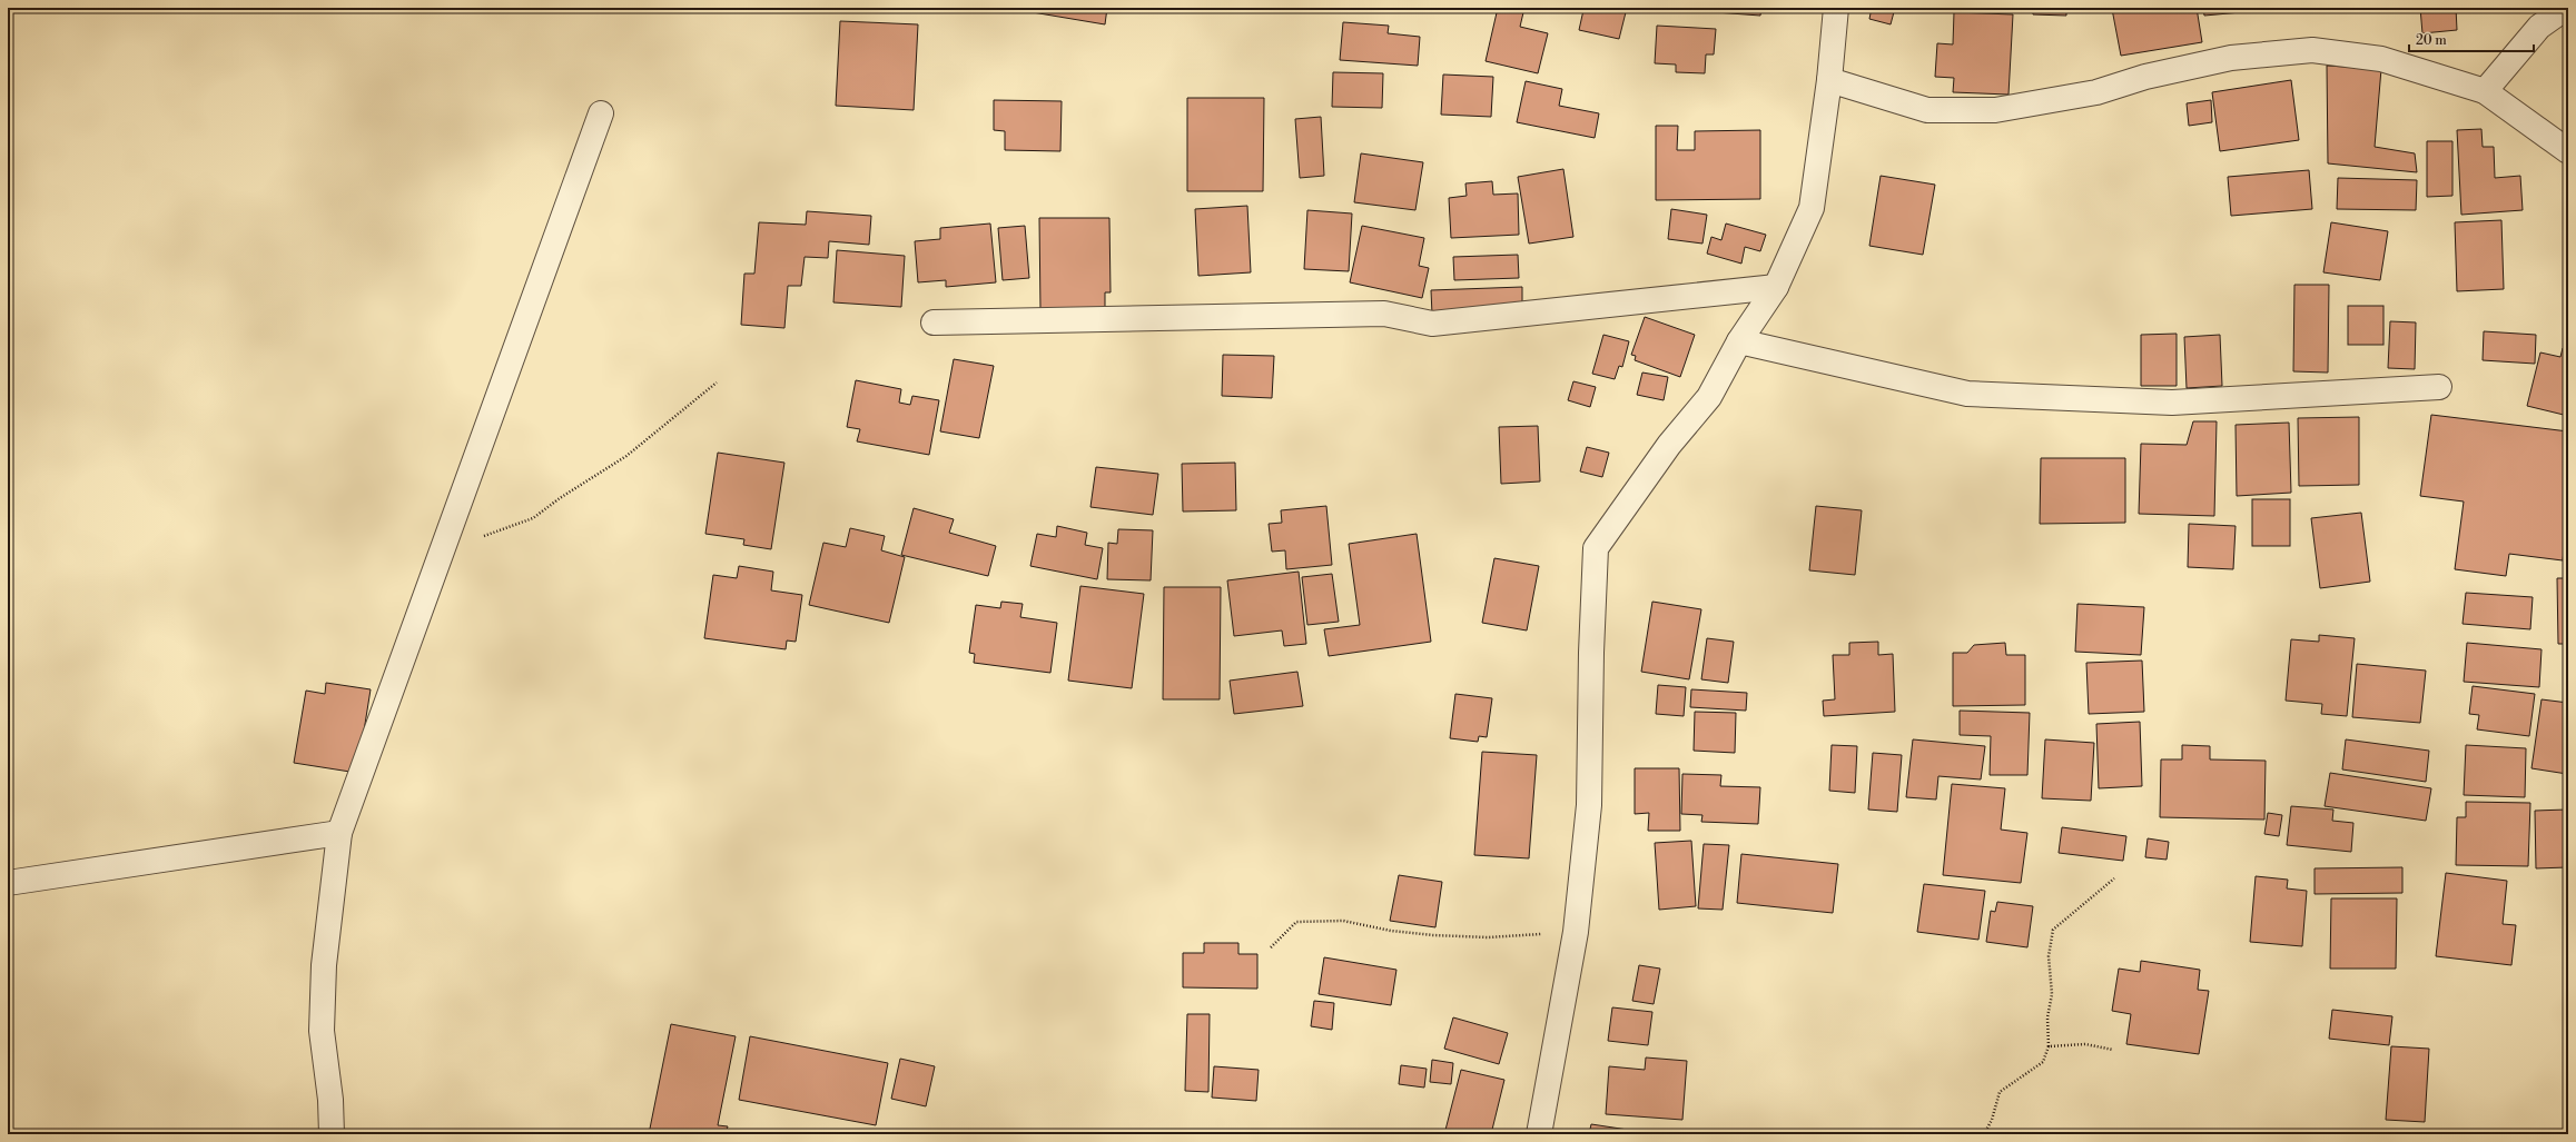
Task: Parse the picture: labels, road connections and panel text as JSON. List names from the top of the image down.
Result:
{
  "scale_bar": "20 m"
}
